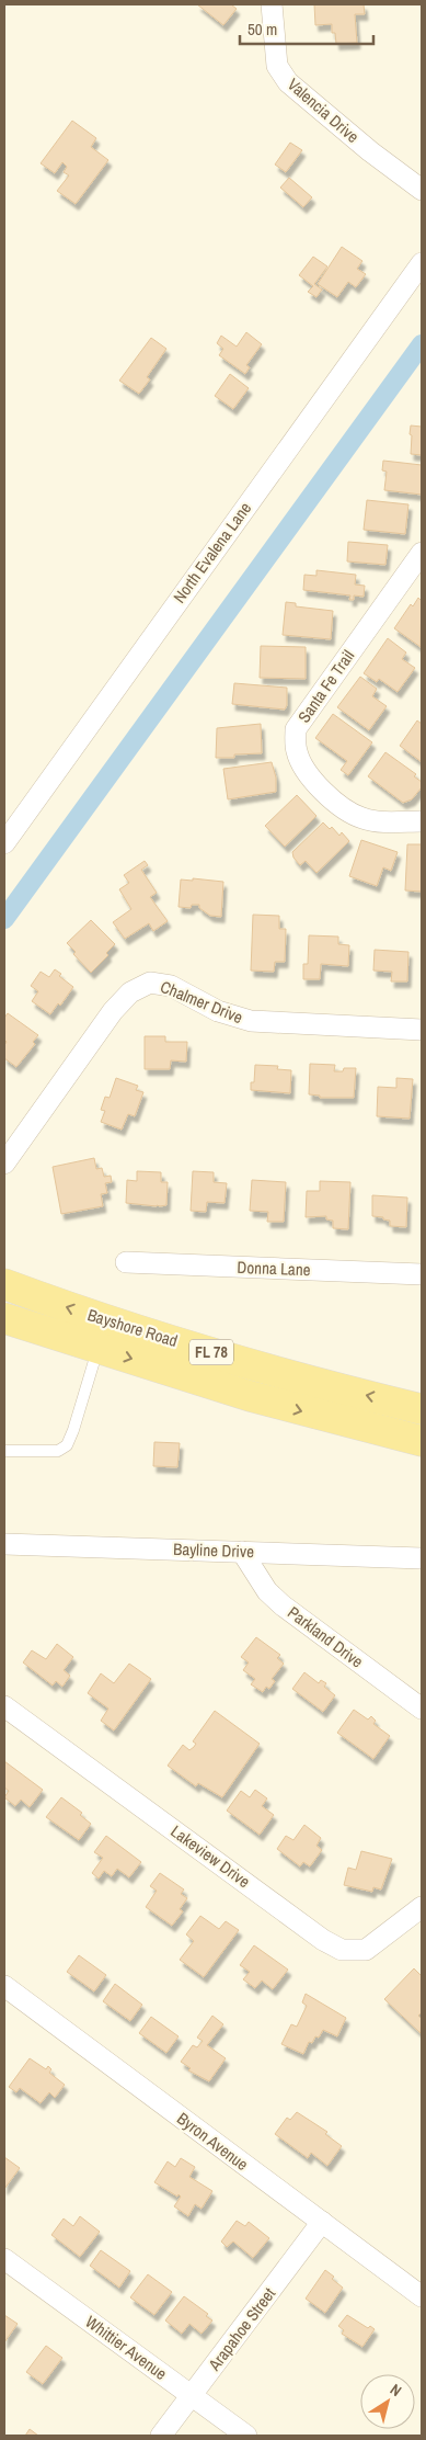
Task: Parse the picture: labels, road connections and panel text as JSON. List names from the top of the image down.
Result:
{
  "streets": {
    "main road": ["Bayshore Road", "FL 78"],
    "street": [
      "Valencia Drive",
      "North Evalena Lane",
      "Santa Fe Trail",
      "Chalmer Drive",
      "Donna Lane",
      "Bayline Drive",
      "Parkland Drive",
      "Lakeview Drive",
      "Byron Avenue",
      "Arapahoe Street",
      "Whittier Avenue"
    ]
  },
  "crossings": [
    ["Bayline Drive", "Parkland Drive"],
    ["Byron Avenue", "Arapahoe Street"],
    ["Arapahoe Street", "Whittier Avenue"]
  ],
  "scale_bar": "50 m",
  "north": "top right"
}
